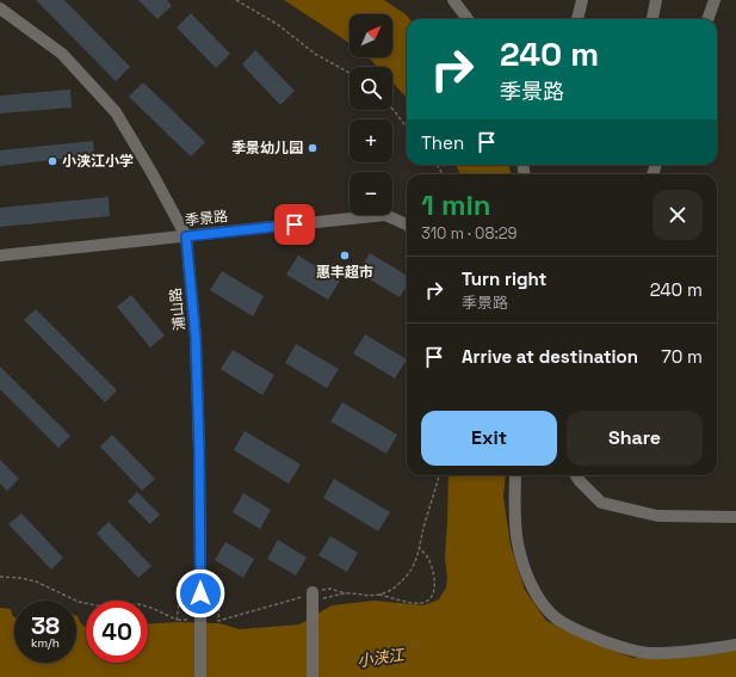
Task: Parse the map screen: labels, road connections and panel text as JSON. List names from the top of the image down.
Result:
{
  "streets": {
    "street": ["季景路", "浦山路"]
  },
  "crossings": [
    ["季景路", "浦山路"]
  ],
  "water": ["小浃江"],
  "places": ["季景幼儿园", "小浃江小学", "惠丰超市"],
  "north": "top right",
  "page": {
    "map_buttons": ["+", "−"],
    "turn": ["240 m", "季景路"],
    "then": "Then",
    "heading": ["1 min", "310 m · 08:29"],
    "list": [
      {
        "name": "Turn right",
        "note": "季景路",
        "value": "240 m"
      },
      {
        "name": "Arrive at destination",
        "value": "70 m"
      }
    ],
    "buttons": ["Exit", "Share"],
    "speed": "38 km/h",
    "limit": "40"
  }
}
